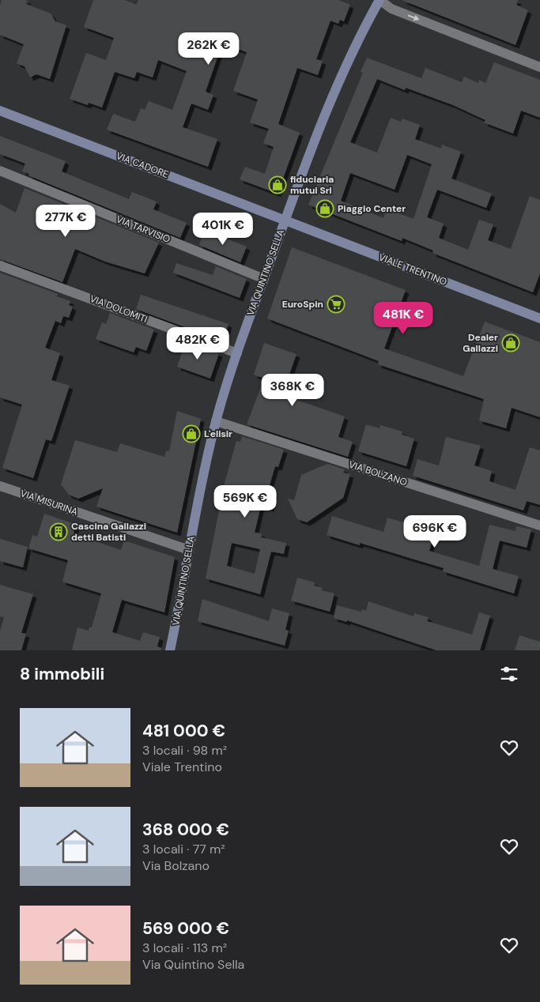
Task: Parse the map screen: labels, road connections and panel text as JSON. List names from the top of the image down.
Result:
{
  "streets": {
    "street": [
      "VIA CADORE",
      "VIA TARVISIO",
      "VIALE TRENTINO",
      "VIA QUINTINO SELLA",
      "VIA DOLOMITI",
      "VIA BOLZANO",
      "VIA MISURINA"
    ]
  },
  "crossings": [
    ["VIA CADORE", "VIALE TRENTINO"],
    ["VIA CADORE", "VIA QUINTINO SELLA"],
    ["VIA TARVISIO", "VIA QUINTINO SELLA"],
    ["VIALE TRENTINO", "VIA QUINTINO SELLA"],
    ["VIA QUINTINO SELLA", "VIA DOLOMITI"],
    ["VIA QUINTINO SELLA", "VIA BOLZANO"],
    ["VIA QUINTINO SELLA", "VIA MISURINA"]
  ],
  "places": {
    "shop": [
      "fiduciaria mutui Srl",
      "Piaggio Center",
      "Dealer Gallazzi",
      "L'elisir"
    ],
    "supermarket": ["EuroSpin"],
    "building": ["Cascina Gallazzi detti Batisti"]
  },
  "page": {
    "price": [
      "262K €",
      "277K €",
      "401K €",
      "481K €",
      "482K €",
      "368K €",
      "569K €",
      "696K €"
    ],
    "heading": "8 immobili",
    "list": [
      {
        "name": "481 000 €",
        "note": "3 locali · 98 m² · Viale Trentino"
      },
      {
        "name": "368 000 €",
        "note": "3 locali · 77 m² · Via Bolzano"
      },
      {
        "name": "569 000 €",
        "note": "3 locali · 113 m² · Via Quintino Sella"
      }
    ]
  }
}
